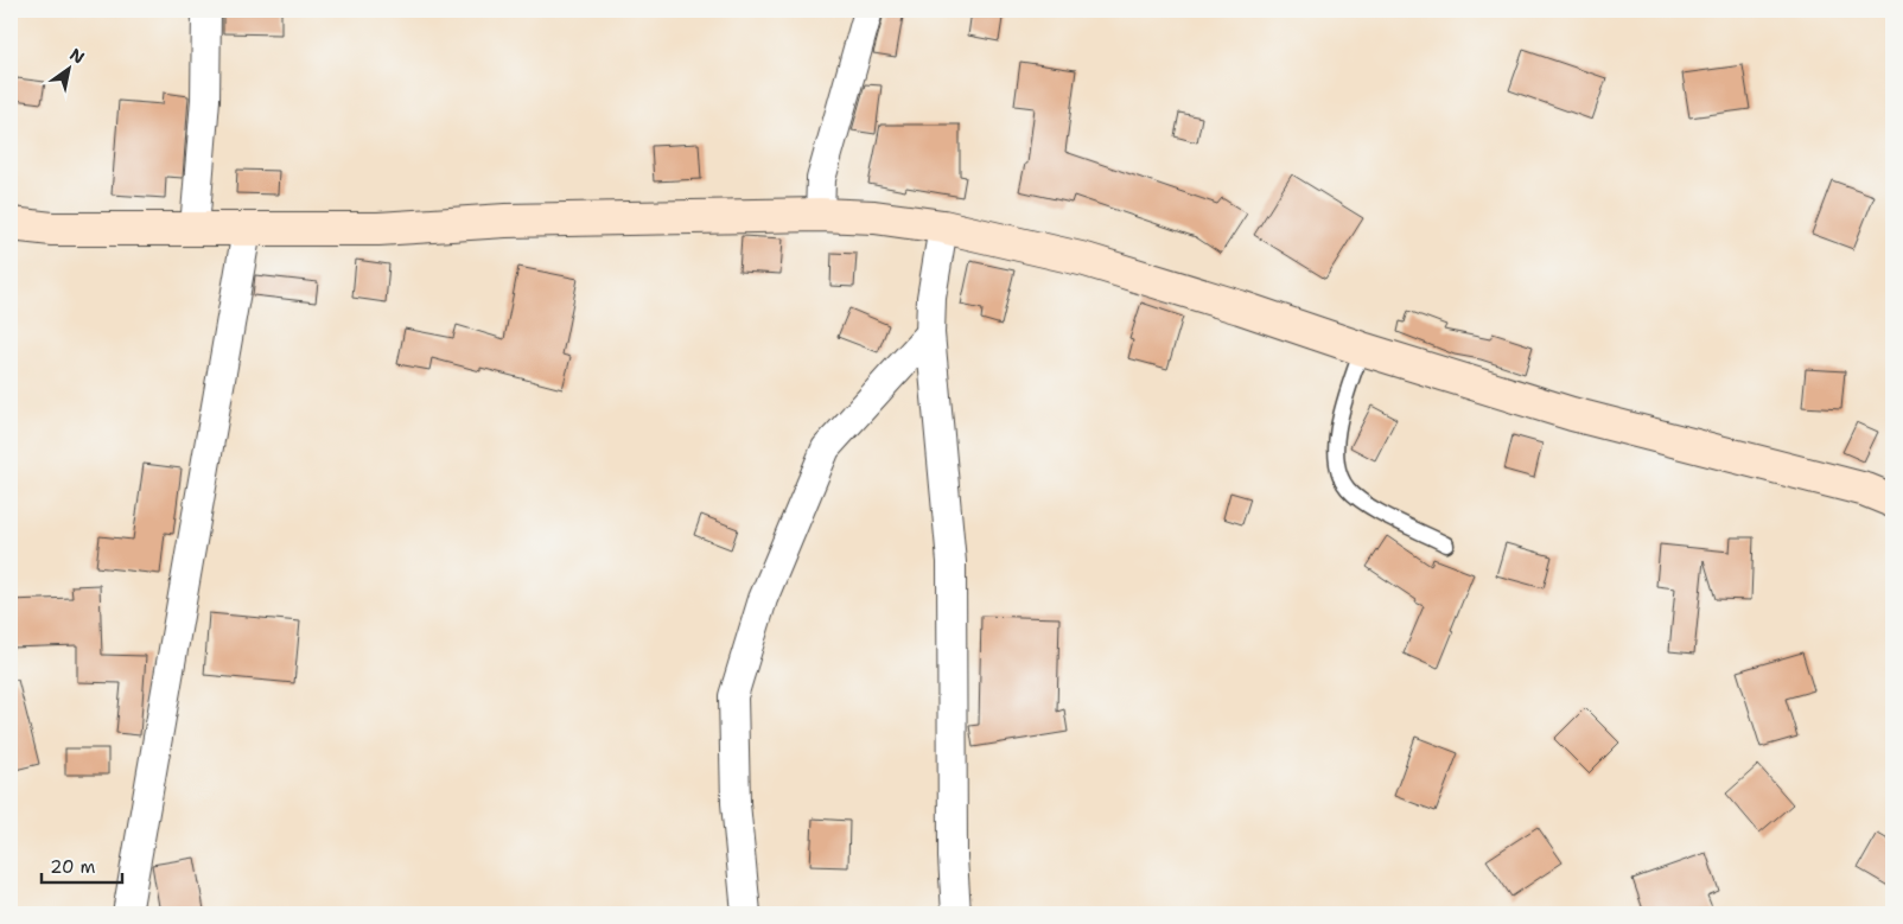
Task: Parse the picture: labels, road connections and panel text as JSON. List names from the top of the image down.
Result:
{
  "scale_bar": "20 m",
  "north": "top right"
}
